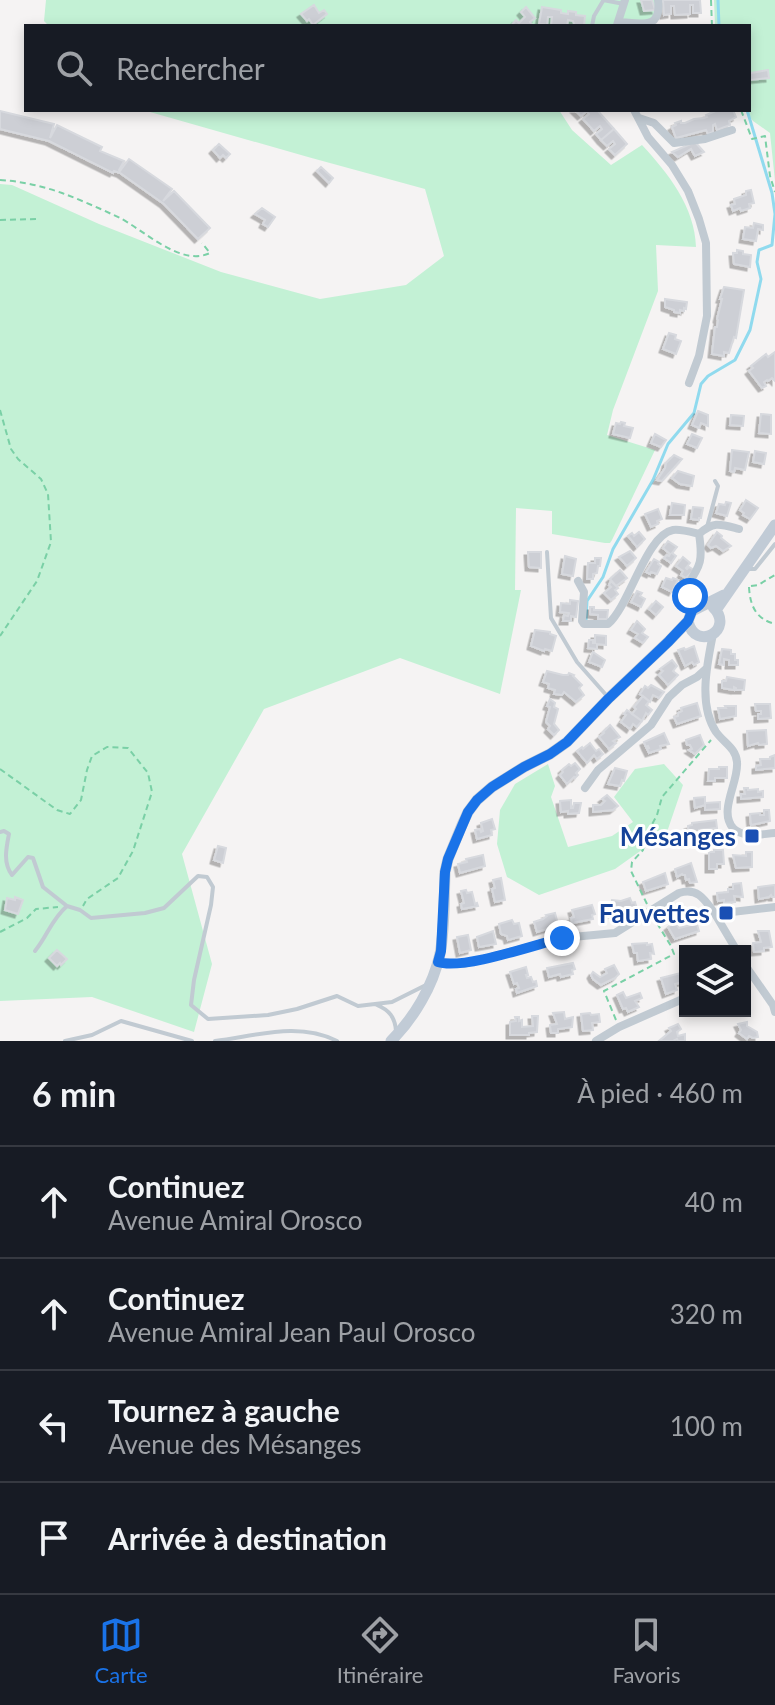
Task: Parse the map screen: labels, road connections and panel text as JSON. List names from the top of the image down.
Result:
{
  "places": {
    "transit": ["Mésanges", "Fauvettes"]
  },
  "page": {
    "search": "Rechercher",
    "heading": ["6 min", "À pied · 460 m"],
    "list": [
      ["Continuez", "Avenue Amiral Orosco", "40 m"],
      ["Continuez", "Avenue Amiral Jean Paul Orosco", "320 m"],
      ["Tournez à gauche", "Avenue des Mésanges", "100 m"],
      "Arrivée à destination"
    ],
    "nav": ["Carte", "Itinéraire", "Favoris"]
  }
}
